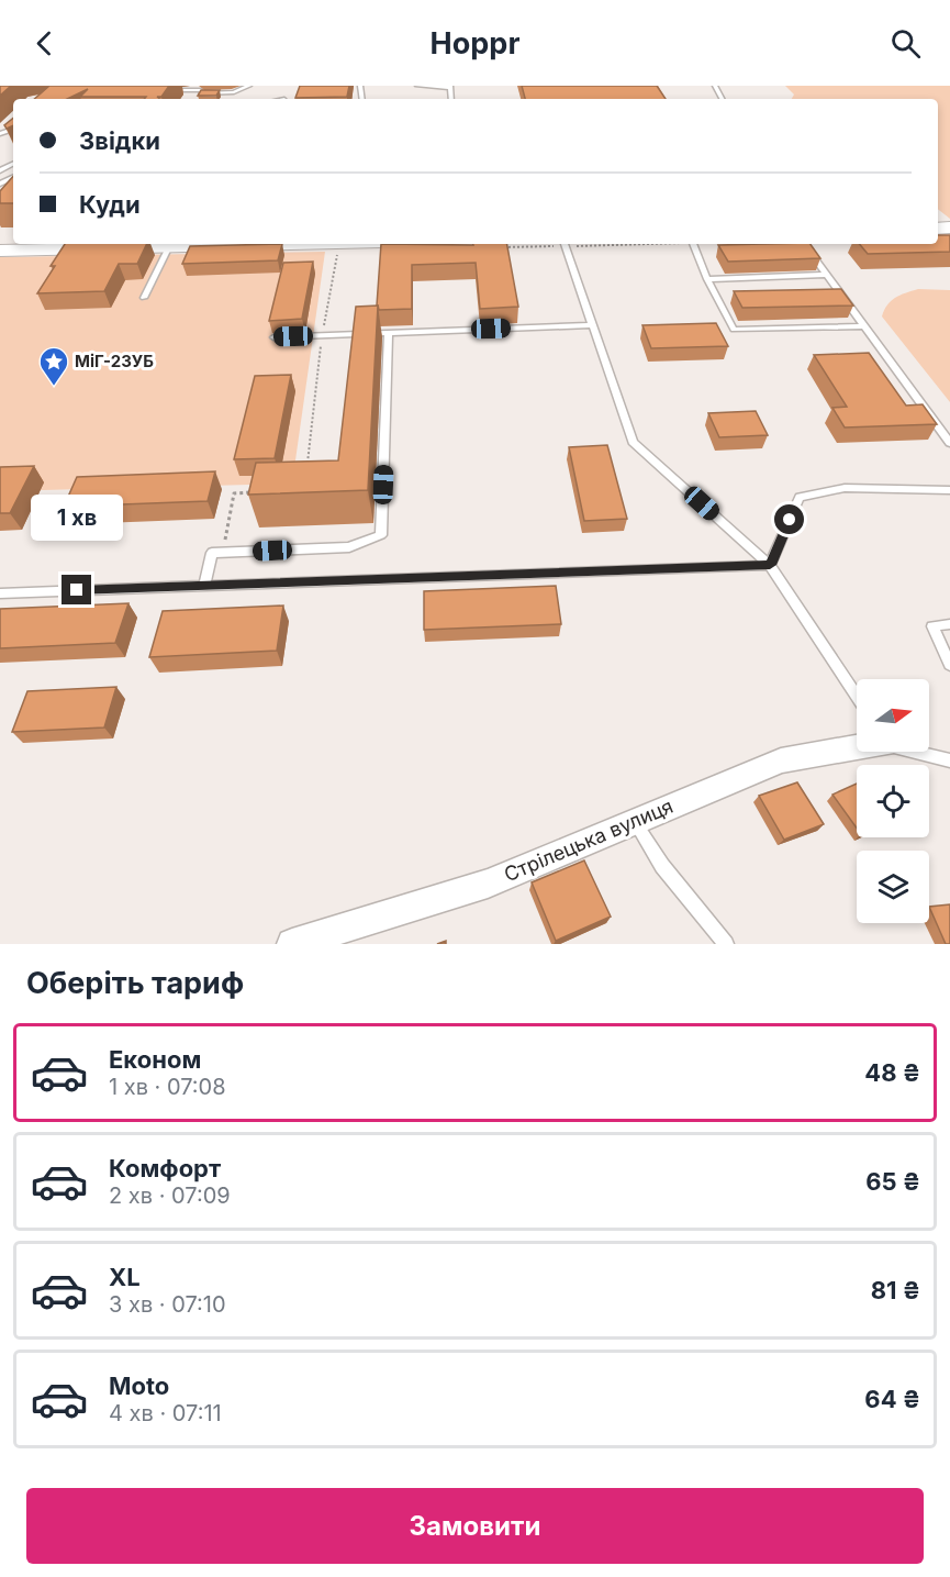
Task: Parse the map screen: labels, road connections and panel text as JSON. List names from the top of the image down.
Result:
{
  "streets": {
    "street": ["Стрілецька вулиця"]
  },
  "places": {
    "place": ["МіГ-23УБ"]
  },
  "north": "right",
  "page": {
    "header": "Hoppr",
    "banner": ["Звідки", "Куди"],
    "bubble": "1 хв",
    "heading": "Оберіть тариф",
    "list": [
      {
        "name": "Економ",
        "note": "1 хв · 07:08",
        "value": "48 ₴"
      },
      {
        "name": "Комфорт",
        "note": "2 хв · 07:09",
        "value": "65 ₴"
      },
      {
        "name": "XL",
        "note": "3 хв · 07:10",
        "value": "81 ₴"
      },
      {
        "name": "Moto",
        "note": "4 хв · 07:11",
        "value": "64 ₴"
      }
    ],
    "buttons": "Замовити"
  }
}
